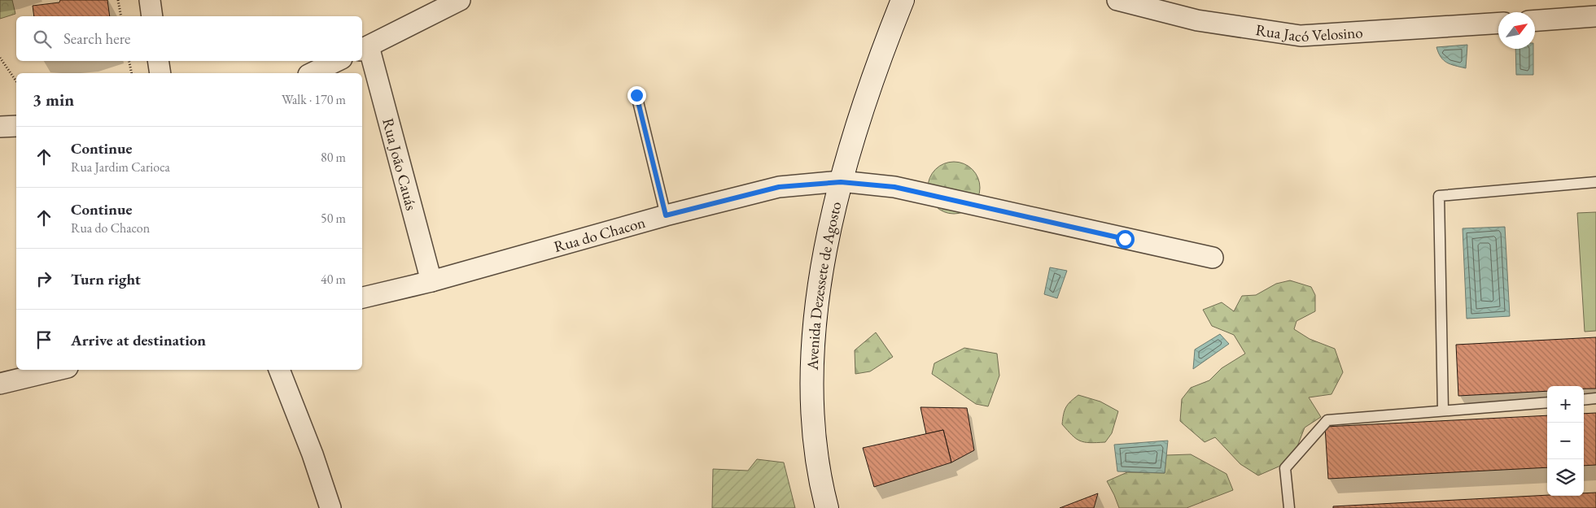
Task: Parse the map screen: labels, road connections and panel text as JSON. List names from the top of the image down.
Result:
{
  "streets": {
    "main road": ["Avenida Dezessete de Agosto"],
    "street": ["Rua Jacó Velosino", "Rua João Cauás", "Rua do Chacon"]
  },
  "crossings": [
    ["Rua João Cauás", "Rua do Chacon"],
    ["Rua do Chacon", "Avenida Dezessete de Agosto"]
  ],
  "north": "top right",
  "page": {
    "search": "Search here",
    "heading": ["3 min", "Walk · 170 m"],
    "list": [
      ["Continue", "Rua Jardim Carioca", "80 m"],
      ["Continue", "Rua do Chacon", "50 m"],
      ["Turn right", "40 m"],
      "Arrive at destination"
    ],
    "map_buttons": ["+", "−"]
  }
}
